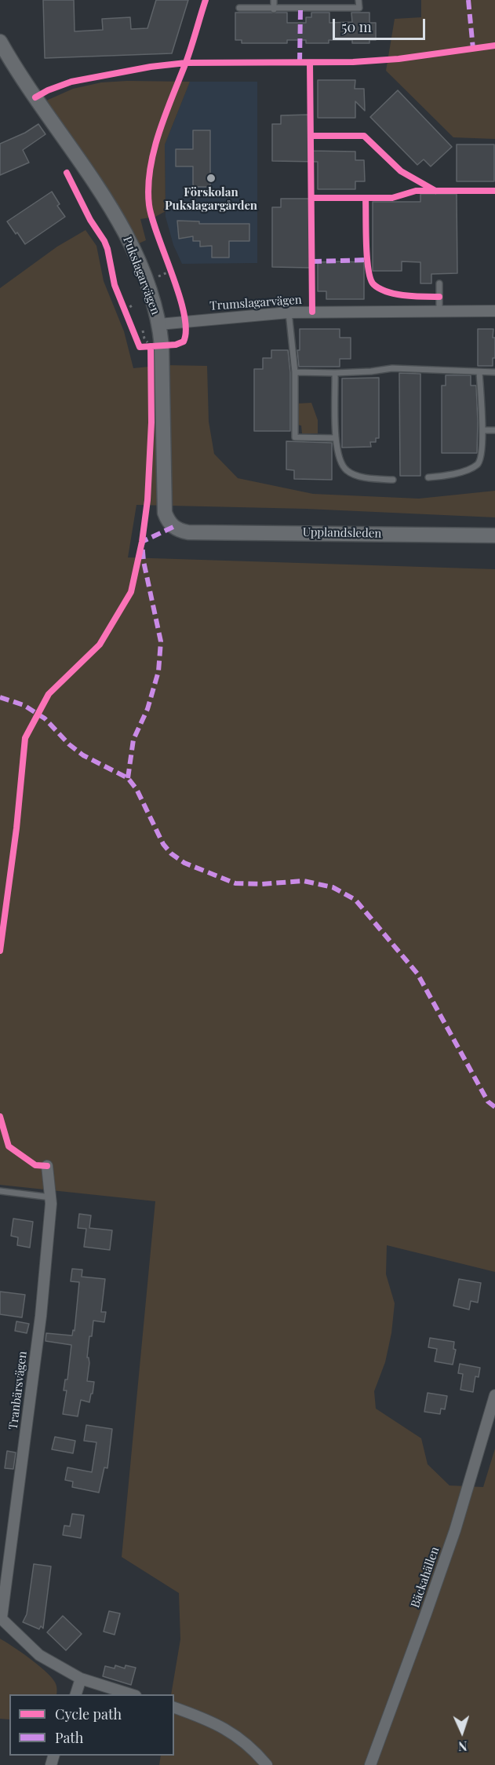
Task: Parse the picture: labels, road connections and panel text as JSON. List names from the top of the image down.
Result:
{
  "streets": {
    "street": [
      "Pukslagarvägen",
      "Trumslagarvägen",
      "Upplandsleden",
      "Tranbärsvägen",
      "Bäckahällen"
    ]
  },
  "crossings": [
    ["Pukslagarvägen", "Trumslagarvägen"],
    ["Pukslagarvägen", "Upplandsleden"]
  ],
  "places": ["Förskolan Pukslagargården"],
  "legend": ["Cycle path", "Path"],
  "scale_bar": "50 m",
  "north": "bottom"
}
